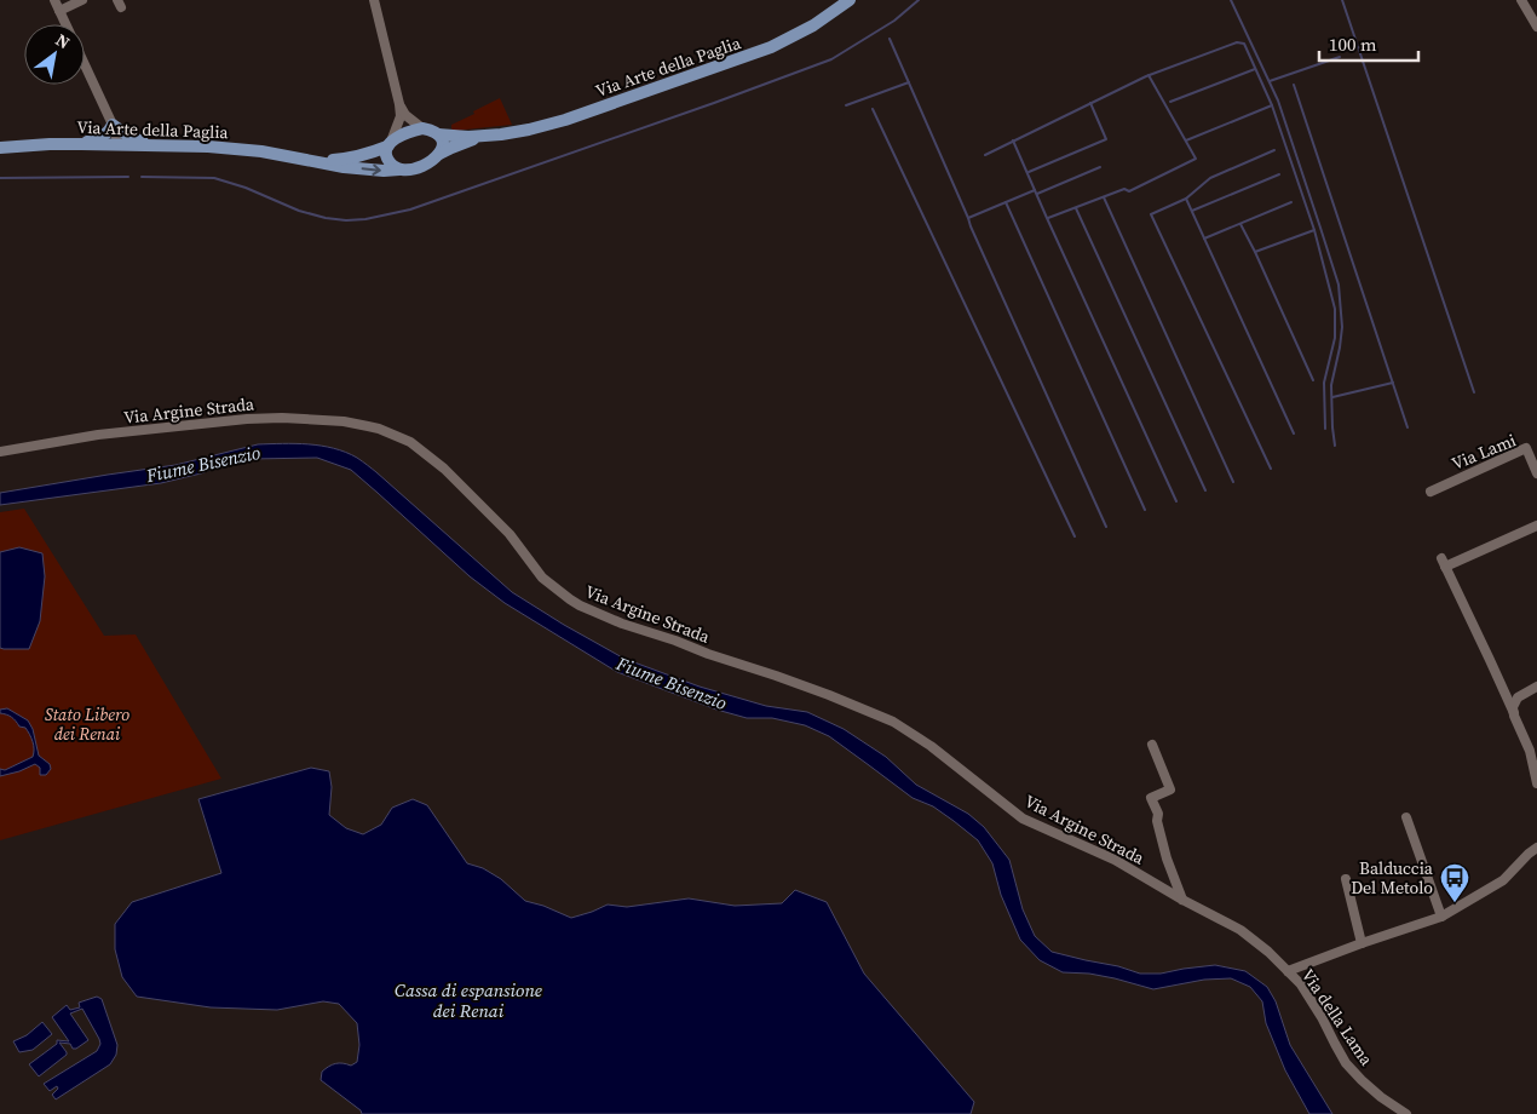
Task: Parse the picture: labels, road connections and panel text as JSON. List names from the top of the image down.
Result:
{
  "streets": {
    "main road": ["Via Arte della Paglia"],
    "street": ["Via Argine Strada", "Via Lami", "Via della Lama"]
  },
  "crossings": [
    ["Via Argine Strada", "Via della Lama"]
  ],
  "water": ["Fiume Bisenzio", "Cassa di espansione dei Renai"],
  "parks": ["Stato Libero dei Renai"],
  "places": {
    "bus stop": ["Balduccia Del Metolo"]
  },
  "scale_bar": "100 m",
  "north": "top right"
}
